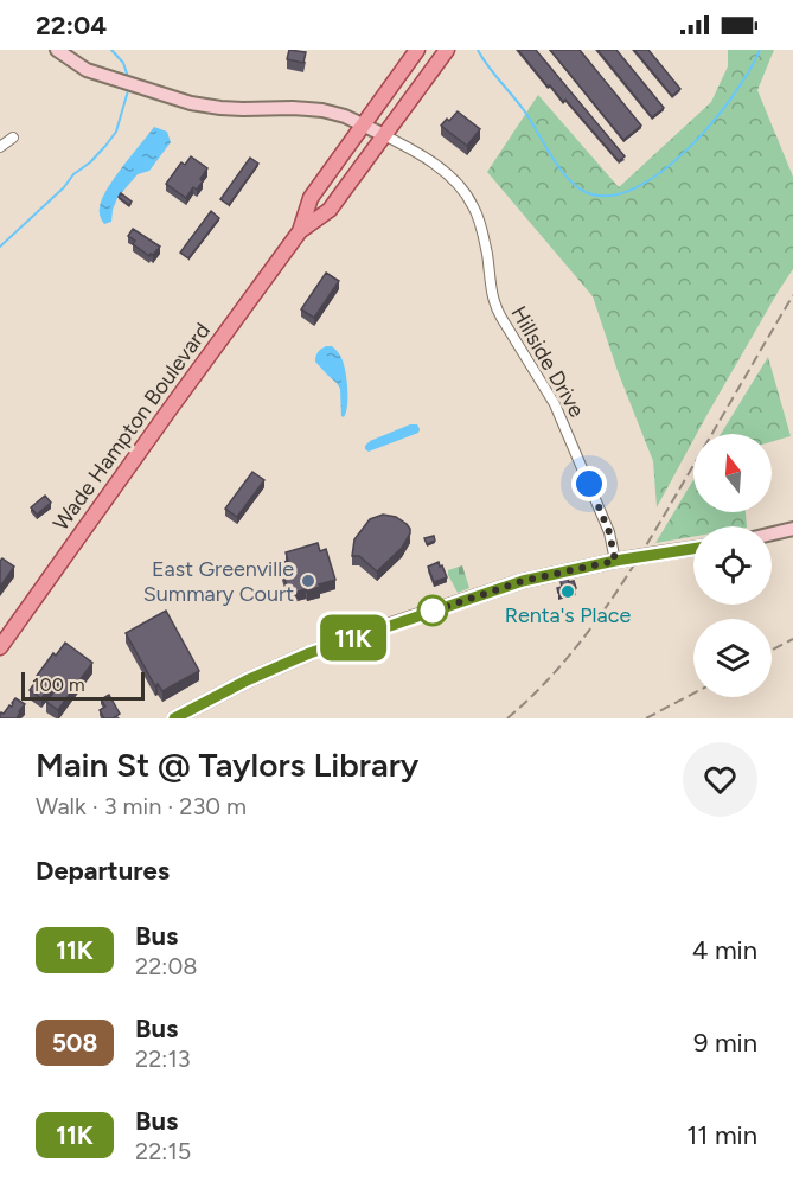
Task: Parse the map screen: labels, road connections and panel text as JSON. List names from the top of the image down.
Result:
{
  "streets": {
    "main road": ["Wade Hampton Boulevard"],
    "street": ["Hillside Drive"]
  },
  "crossings": [
    ["Hillside Drive", "Wade Hampton Boulevard"]
  ],
  "places": ["East Greenville Summary Court", "Renta's Place"],
  "lines": ["bus line 11K"],
  "scale_bar": "100 m",
  "north": "top",
  "page": {
    "status": "22:04",
    "on_map": "11K",
    "scale": "100 m",
    "heading": [
      ["Main St @ Taylors Library", "Walk · 3 min · 230 m"],
      "Departures"
    ],
    "list": [
      {
        "mark": "11K",
        "name": "Bus",
        "note": "22:08",
        "value": "4 min"
      },
      {
        "mark": "508",
        "name": "Bus",
        "note": "22:13",
        "value": "9 min"
      },
      {
        "mark": "11K",
        "name": "Bus",
        "note": "22:15",
        "value": "11 min"
      }
    ]
  }
}
